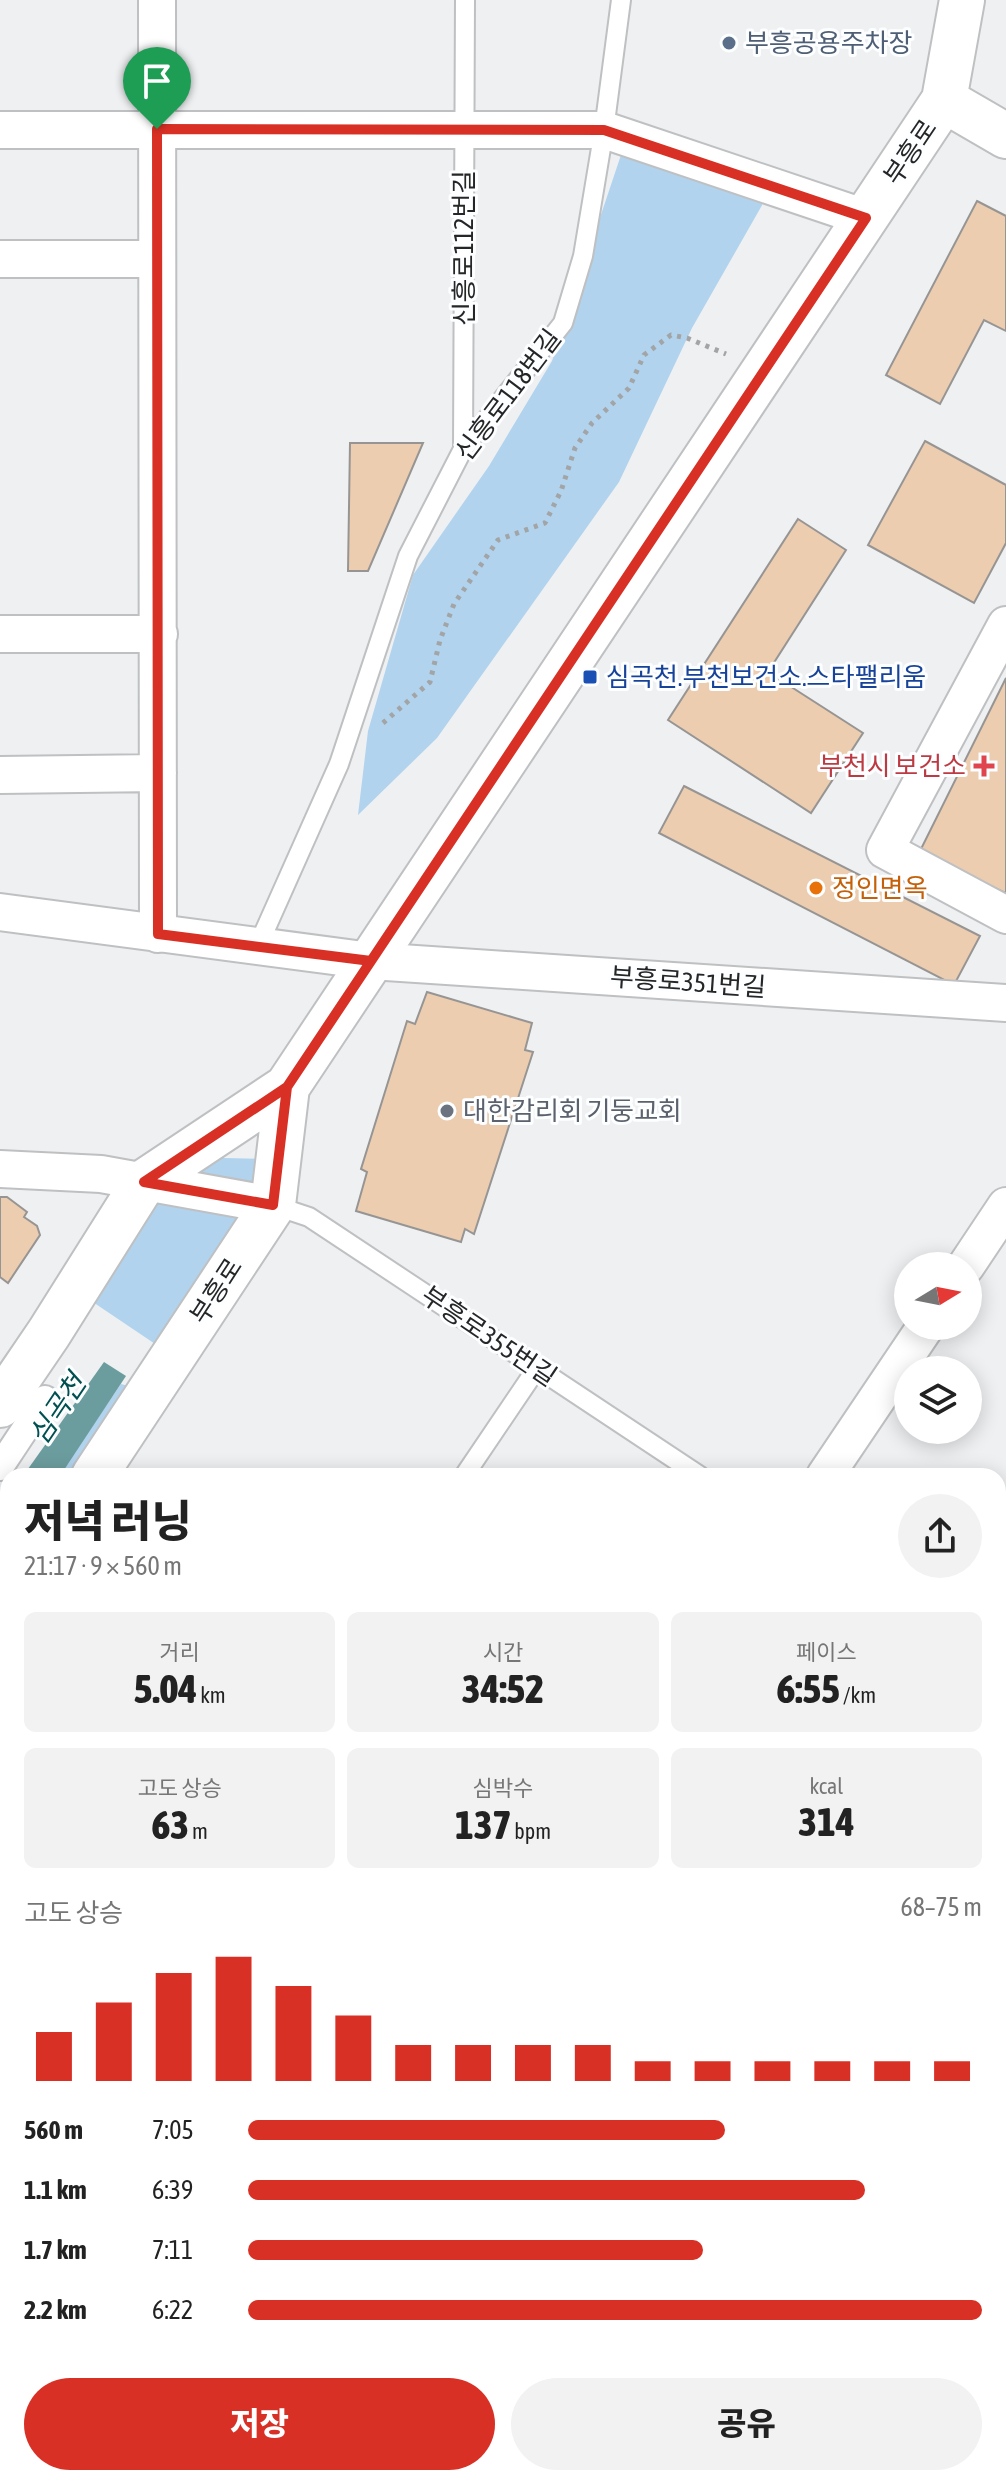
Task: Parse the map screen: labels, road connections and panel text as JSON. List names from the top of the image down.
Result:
{
  "streets": {
    "street": ["부흥로", "부흥로351번길"],
    "lane": ["신흥로112번길", "신흥로118번길", "부흥로355번길"]
  },
  "crossings": [
    ["부흥로", "부흥로351번길"],
    ["부흥로", "부흥로355번길"],
    ["신흥로112번길", "신흥로118번길"],
    ["신흥로118번길", "부흥로351번길"]
  ],
  "water": ["심곡천"],
  "places": {
    "other": ["부흥공용주차장", "정인면옥", "대한감리회 기둥교회"],
    "transit": ["심곡천.부천보건소.스타팰리움"],
    "health": ["부천시 보건소"]
  },
  "north": "right",
  "page": {
    "heading": ["저녁 러닝", "21:17 · 9 × 560 m"],
    "stats": [
      ["거리", "5.04 km"],
      ["시간", "34:52"],
      ["페이스", "6:55 /km"],
      ["고도 상승", "63 m"],
      ["심박수", "137 bpm"],
      ["kcal", "314"]
    ],
    "chart": ["고도 상승", "68–75 m"],
    "list": [
      {
        "name": "560 m",
        "note": "7:05"
      },
      {
        "name": "1.1 km",
        "note": "6:39"
      },
      {
        "name": "1.7 km",
        "note": "7:11"
      },
      {
        "name": "2.2 km",
        "note": "6:22"
      }
    ],
    "buttons": ["저장", "공유"]
  }
}
